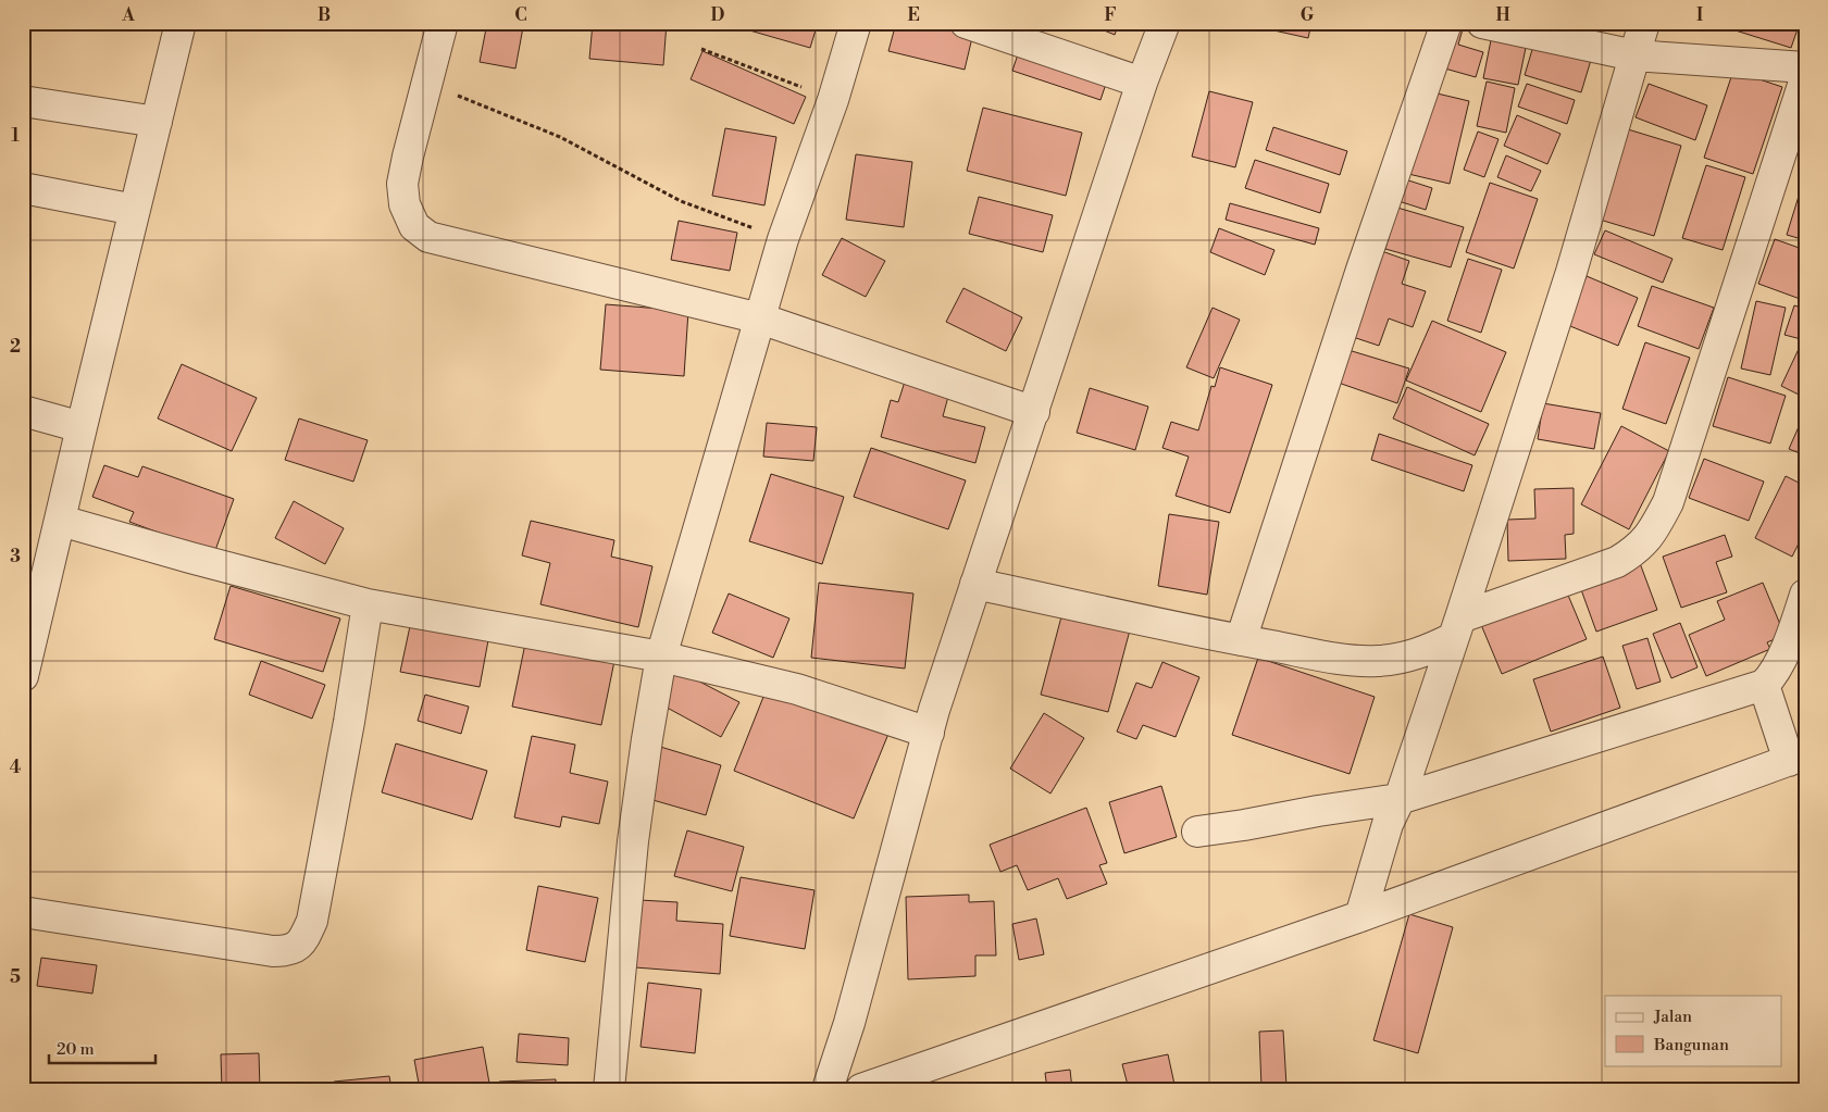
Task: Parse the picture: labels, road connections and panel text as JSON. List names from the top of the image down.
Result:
{
  "legend": ["Jalan", "Bangunan"],
  "scale_bar": "20 m",
  "grid": {
    "columns": [
      "A",
      "B",
      "C",
      "D",
      "E",
      "F",
      "G",
      "H",
      "I"
    ],
    "rows": [
      "1",
      "2",
      "3",
      "4",
      "5"
    ]
  }
}
